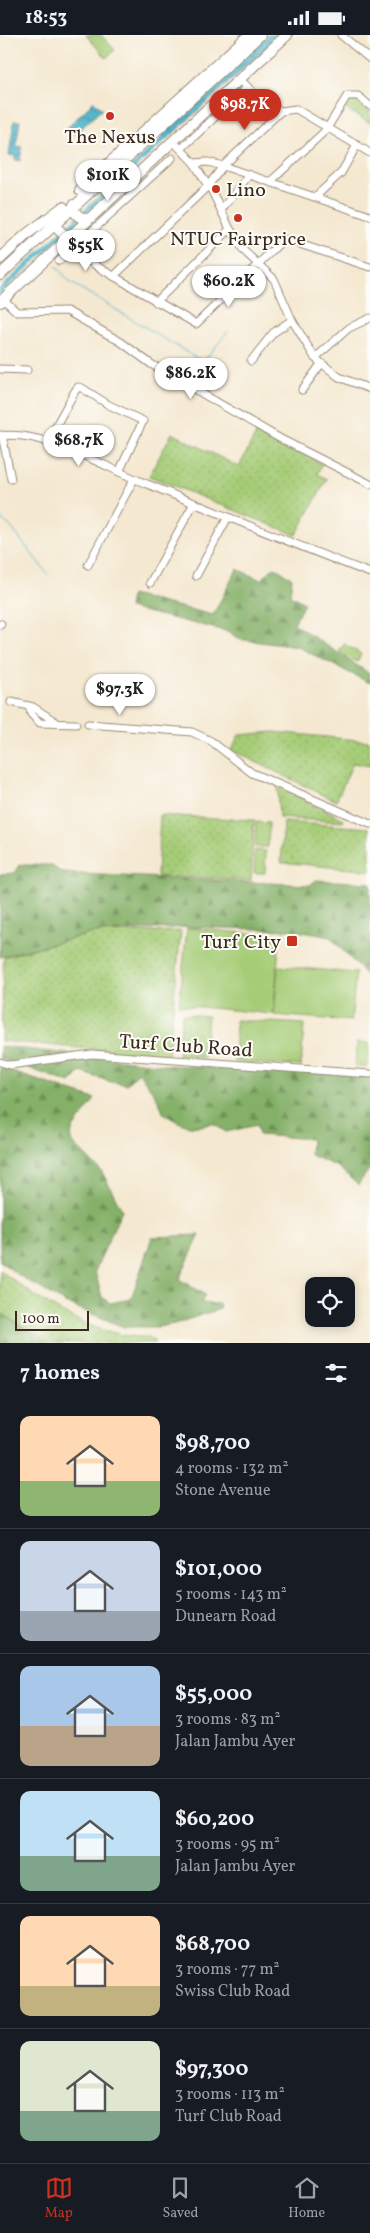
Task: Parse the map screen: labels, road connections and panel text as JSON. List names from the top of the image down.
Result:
{
  "streets": {
    "street": ["Turf Club Road"]
  },
  "places": {
    "other": ["The Nexus", "Lino", "NTUC Fairprice"],
    "transit": ["Turf City"]
  },
  "scale_bar": "100 m",
  "page": {
    "status": "18:53",
    "price": [
      "$98.7K",
      "$101K",
      "$55K",
      "$60.2K",
      "$86.2K",
      "$68.7K",
      "$97.3K"
    ],
    "scale": "100 m",
    "heading": "7 homes",
    "list": [
      {
        "name": "$98,700",
        "note": "4 rooms · 132 m² · Stone Avenue"
      },
      {
        "name": "$101,000",
        "note": "5 rooms · 143 m² · Dunearn Road"
      },
      {
        "name": "$55,000",
        "note": "3 rooms · 83 m² · Jalan Jambu Ayer"
      },
      {
        "name": "$60,200",
        "note": "3 rooms · 95 m² · Jalan Jambu Ayer"
      },
      {
        "name": "$68,700",
        "note": "3 rooms · 77 m² · Swiss Club Road"
      },
      {
        "name": "$97,300",
        "note": "3 rooms · 113 m² · Turf Club Road"
      }
    ],
    "tabs": ["Map", "Saved", "Home"]
  }
}
